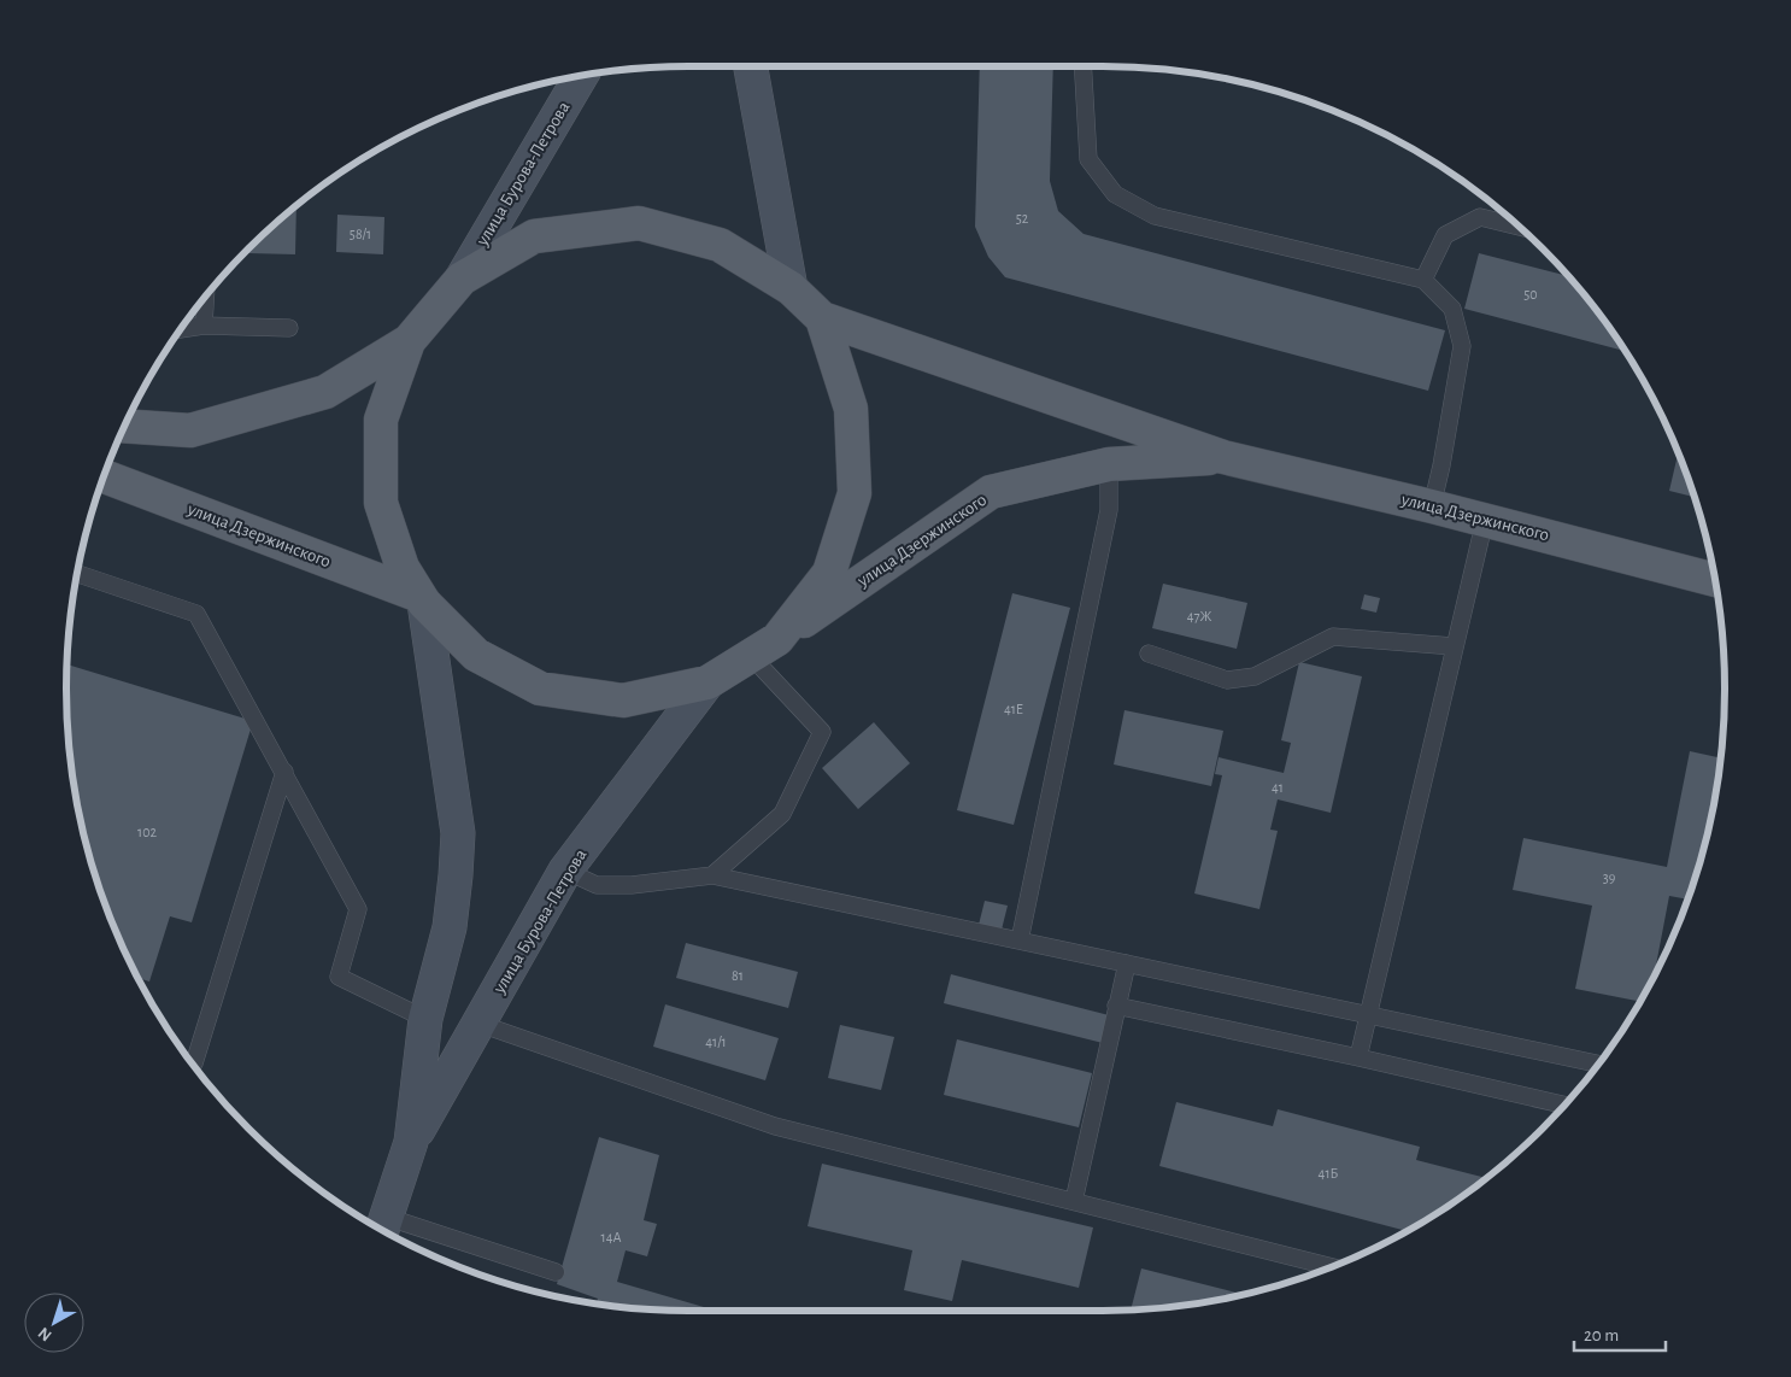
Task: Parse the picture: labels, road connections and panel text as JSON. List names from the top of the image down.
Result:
{
  "streets": {
    "main road": ["улица Бурова-Петрова", "улица Дзержинского"]
  },
  "crossings": [
    ["улица Бурова-Петрова", "улица Дзержинского"]
  ],
  "house_numbers": [
    "52",
    "58/1",
    "50",
    "47Ж",
    "41Е",
    "41",
    "102",
    "39",
    "81",
    "41/1",
    "41Б",
    "14А"
  ],
  "scale_bar": "20 m",
  "north": "bottom left"
}
